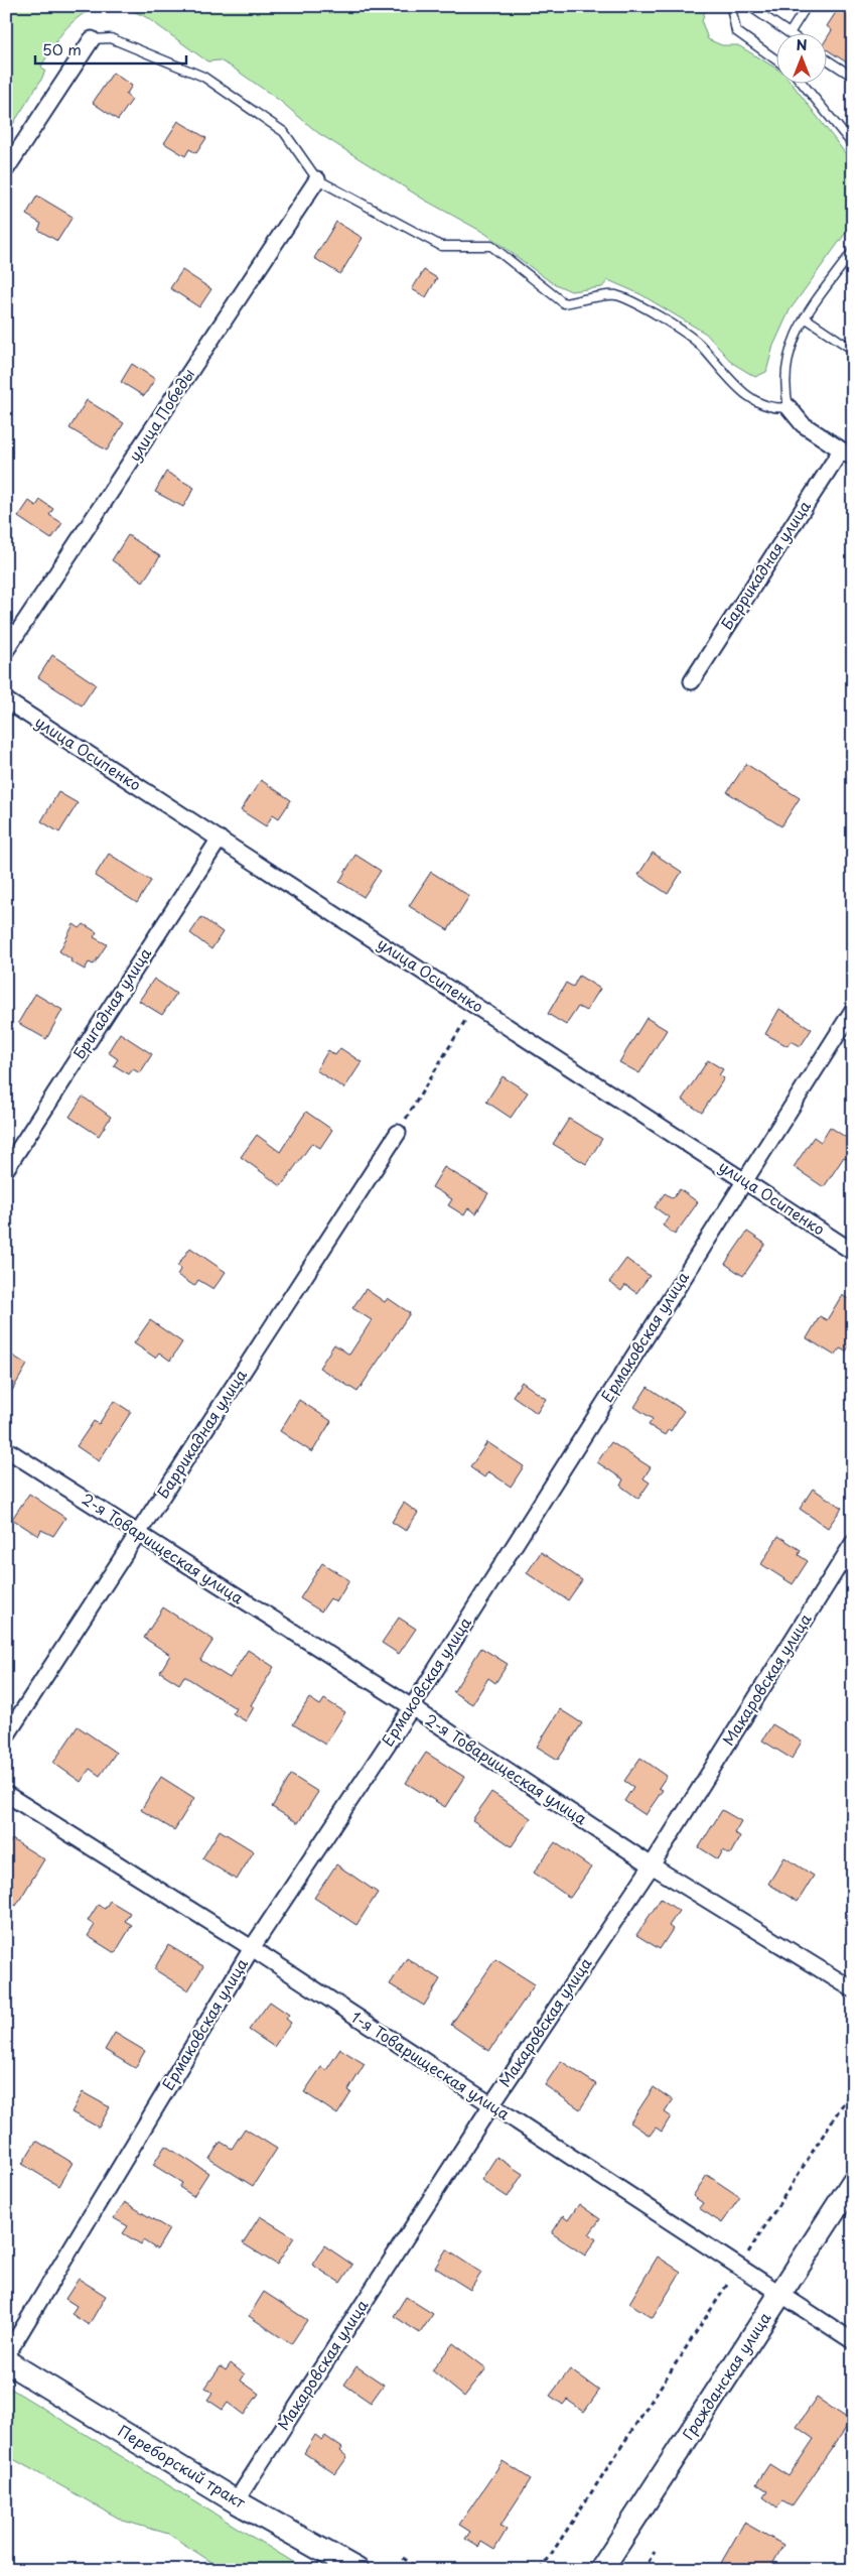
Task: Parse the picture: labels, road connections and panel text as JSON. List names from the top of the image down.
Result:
{
  "streets": {
    "main road": ["Гражданская улица", "Переборский тракт"],
    "street": [
      "улица Победы",
      "Баррикадная улица",
      "улица Осипенко",
      "Бригадная улица",
      "Ермаковская улица",
      "2-я Товарищеская улица",
      "Макаровская улица",
      "1-я Товарищеская улица"
    ]
  },
  "crossings": [
    ["Баррикадная улица", "2-я Товарищеская улица"],
    ["улица Осипенко", "Бригадная улица"],
    ["улица Осипенко", "Ермаковская улица"],
    ["Ермаковская улица", "2-я Товарищеская улица"],
    ["Ермаковская улица", "1-я Товарищеская улица"],
    ["2-я Товарищеская улица", "Макаровская улица"],
    ["Макаровская улица", "1-я Товарищеская улица"],
    ["Макаровская улица", "Переборский тракт"],
    ["1-я Товарищеская улица", "Гражданская улица"]
  ],
  "scale_bar": "50 m",
  "north": "top"
}
